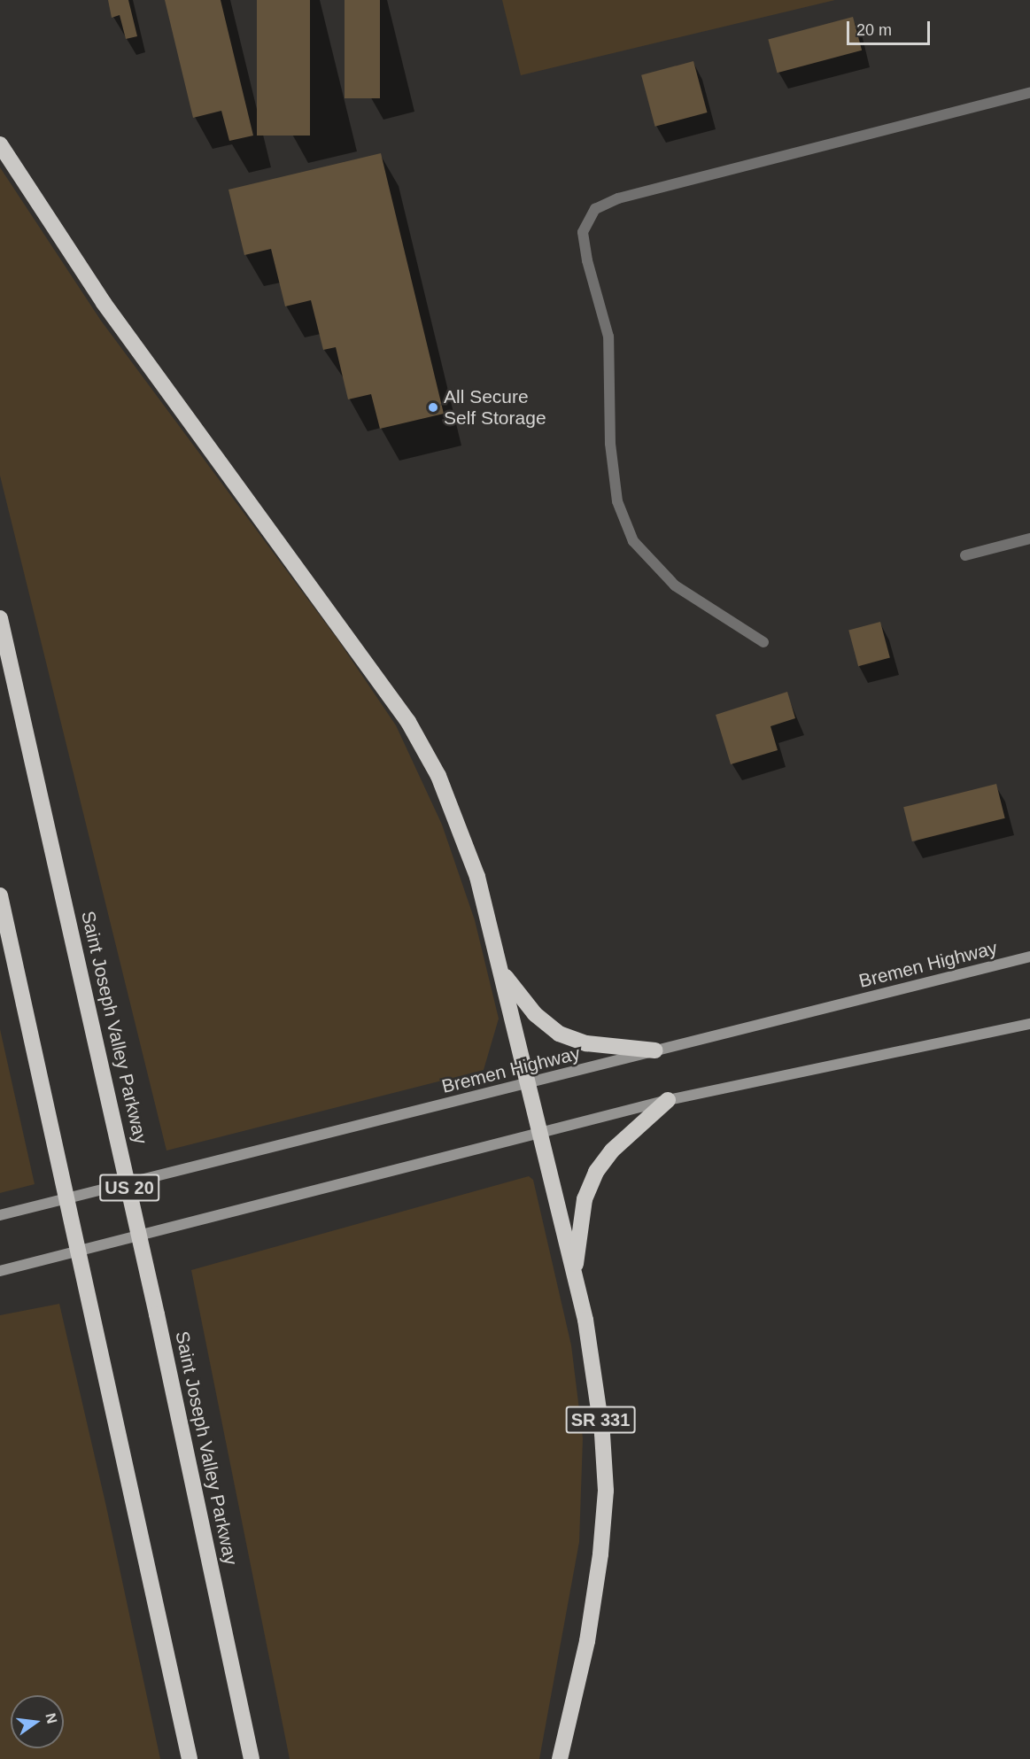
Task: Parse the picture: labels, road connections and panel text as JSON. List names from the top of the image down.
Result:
{
  "streets": {
    "highway": ["Saint Joseph Valley Parkway", "US 20", "SR 331"],
    "main road": ["Bremen Highway"]
  },
  "crossings": [
    ["Bremen Highway", "SR 331"]
  ],
  "places": ["All Secure Self Storage"],
  "scale_bar": "20 m",
  "north": "right"
}
